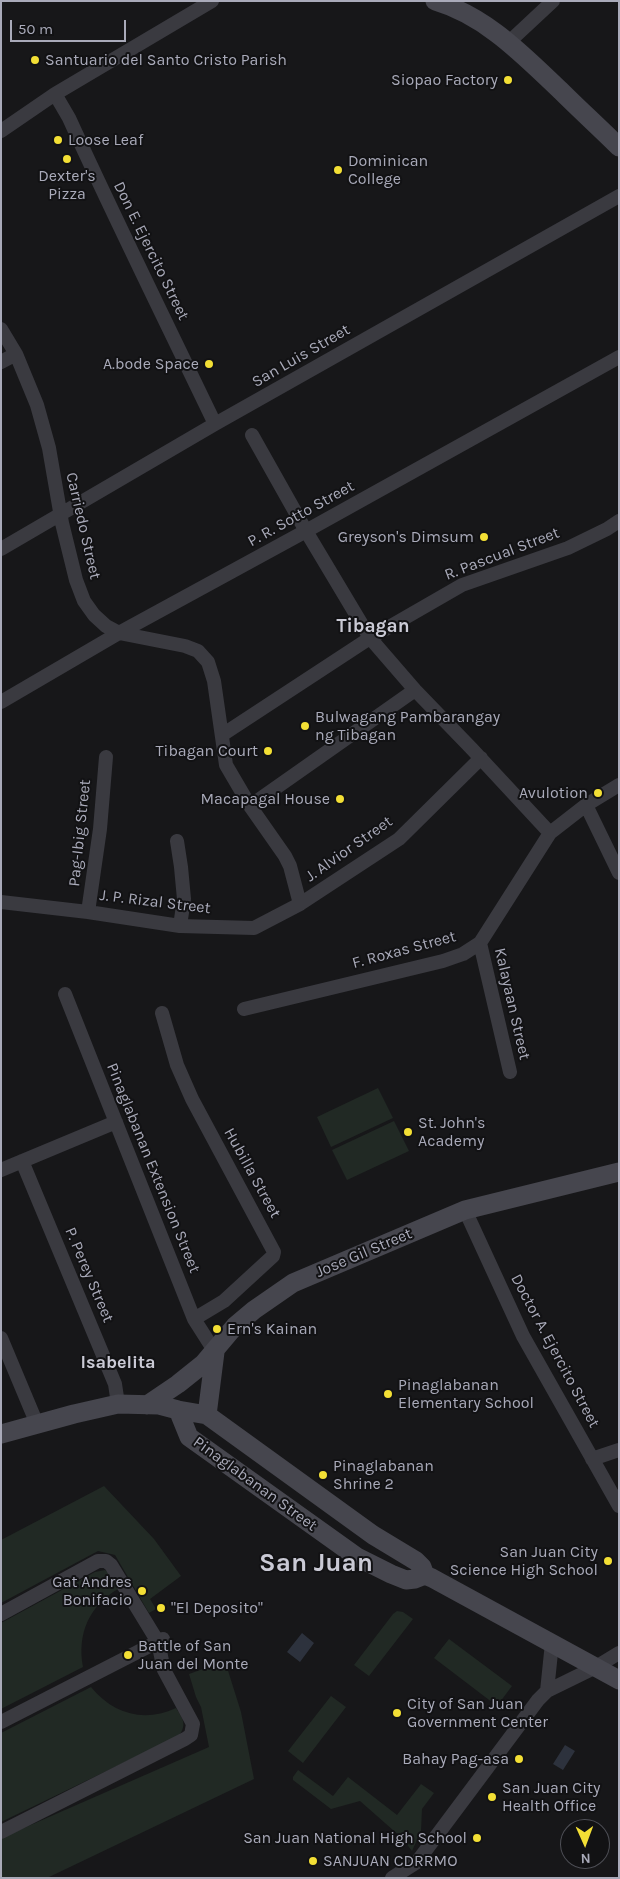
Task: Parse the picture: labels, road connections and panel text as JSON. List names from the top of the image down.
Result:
{
  "streets": {
    "main road": ["Jose Gil Street", "Pinaglabanan Street"],
    "street": [
      "Don E. Ejercito Street",
      "San Luis Street",
      "P. R. Sotto Street",
      "Carriedo Street",
      "R. Pascual Street",
      "Pag-Ibig Street",
      "J. Alvior Street",
      "J. P. Rizal Street",
      "F. Roxas Street",
      "Kalayaan Street",
      "Pinaglabanan Extension Street",
      "Hubilla Street",
      "P. Perey Street",
      "Doctor A. Ejercito Street"
    ]
  },
  "crossings": [
    ["Don E. Ejercito Street", "San Luis Street"],
    ["San Luis Street", "Carriedo Street"],
    ["P. R. Sotto Street", "Carriedo Street"],
    ["Carriedo Street", "R. Pascual Street"],
    ["Carriedo Street", "J. Alvior Street"],
    ["Carriedo Street", "J. P. Rizal Street"],
    ["Pag-Ibig Street", "J. P. Rizal Street"],
    ["J. Alvior Street", "J. P. Rizal Street"],
    ["F. Roxas Street", "Kalayaan Street"],
    ["Pinaglabanan Extension Street", "Hubilla Street"],
    ["Pinaglabanan Extension Street", "Jose Gil Street"],
    ["Jose Gil Street", "Doctor A. Ejercito Street"],
    ["Jose Gil Street", "Pinaglabanan Street"],
    ["P. Perey Street", "Pinaglabanan Street"]
  ],
  "districts": ["Tibagan", "Isabelita", "San Juan"],
  "places": [
    "Santuario del Santo Cristo Parish",
    "Siopao Factory",
    "Loose Leaf",
    "Dexter's Pizza",
    "Dominican College",
    "A.bode Space",
    "Greyson's Dimsum",
    "Bulwagang Pambarangay ng Tibagan",
    "Tibagan Court",
    "Avulotion",
    "Macapagal House",
    "St. John's Academy",
    "Ern's Kainan",
    "Pinaglabanan Elementary School",
    "Pinaglabanan Shrine 2",
    "San Juan City Science High School",
    "Gat Andres Bonifacio",
    "\"El Deposito\"",
    "Battle of San Juan del Monte",
    "City of San Juan Government Center",
    "Bahay Pag-asa",
    "San Juan City Health Office",
    "San Juan National High School",
    "SANJUAN CDRRMO"
  ],
  "scale_bar": "50 m",
  "north": "bottom"
}
